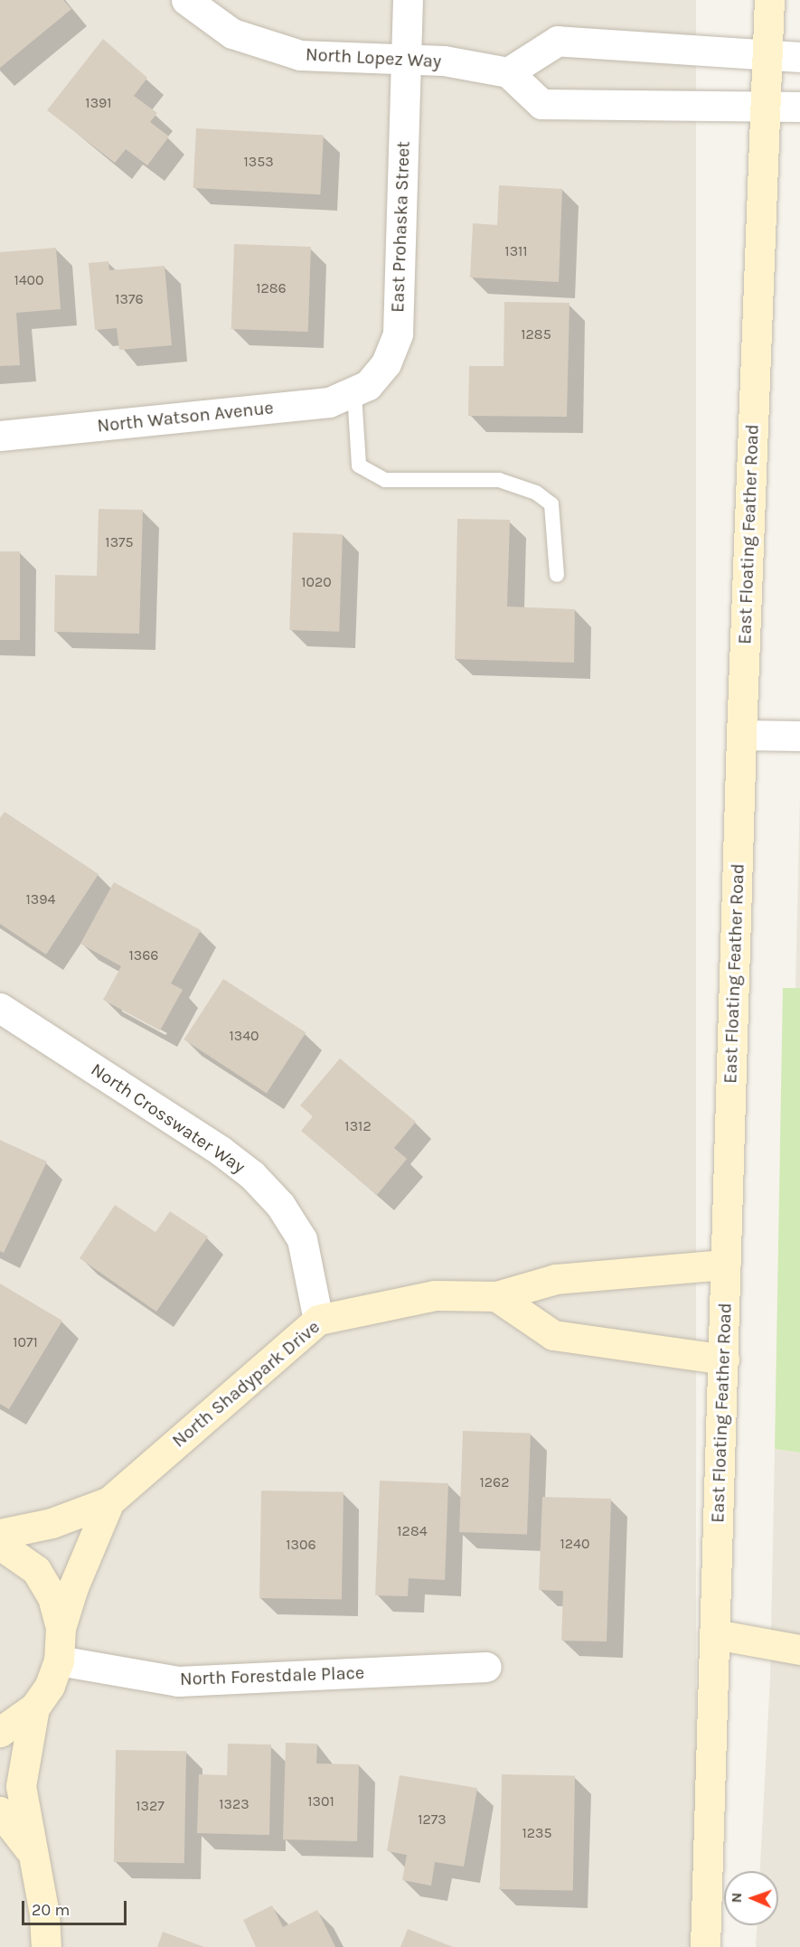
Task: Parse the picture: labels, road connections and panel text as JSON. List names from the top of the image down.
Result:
{
  "streets": {
    "main road": ["East Floating Feather Road", "North Shadypark Drive"],
    "street": [
      "North Lopez Way",
      "East Prohaska Street",
      "North Watson Avenue",
      "North Crosswater Way",
      "North Forestdale Place"
    ]
  },
  "crossings": [
    ["North Lopez Way", "East Prohaska Street"],
    ["East Prohaska Street", "North Watson Avenue"],
    ["East Floating Feather Road", "North Shadypark Drive"],
    ["North Crosswater Way", "North Shadypark Drive"]
  ],
  "house_numbers": [
    "1391",
    "1353",
    "1311",
    "1400",
    "1286",
    "1376",
    "1285",
    "1375",
    "1020",
    "1394",
    "1366",
    "1340",
    "1312",
    "1071",
    "1262",
    "1284",
    "1240",
    "1306",
    "1301",
    "1323",
    "1327",
    "1273",
    "1235"
  ],
  "scale_bar": "20 m",
  "north": "left"
}
